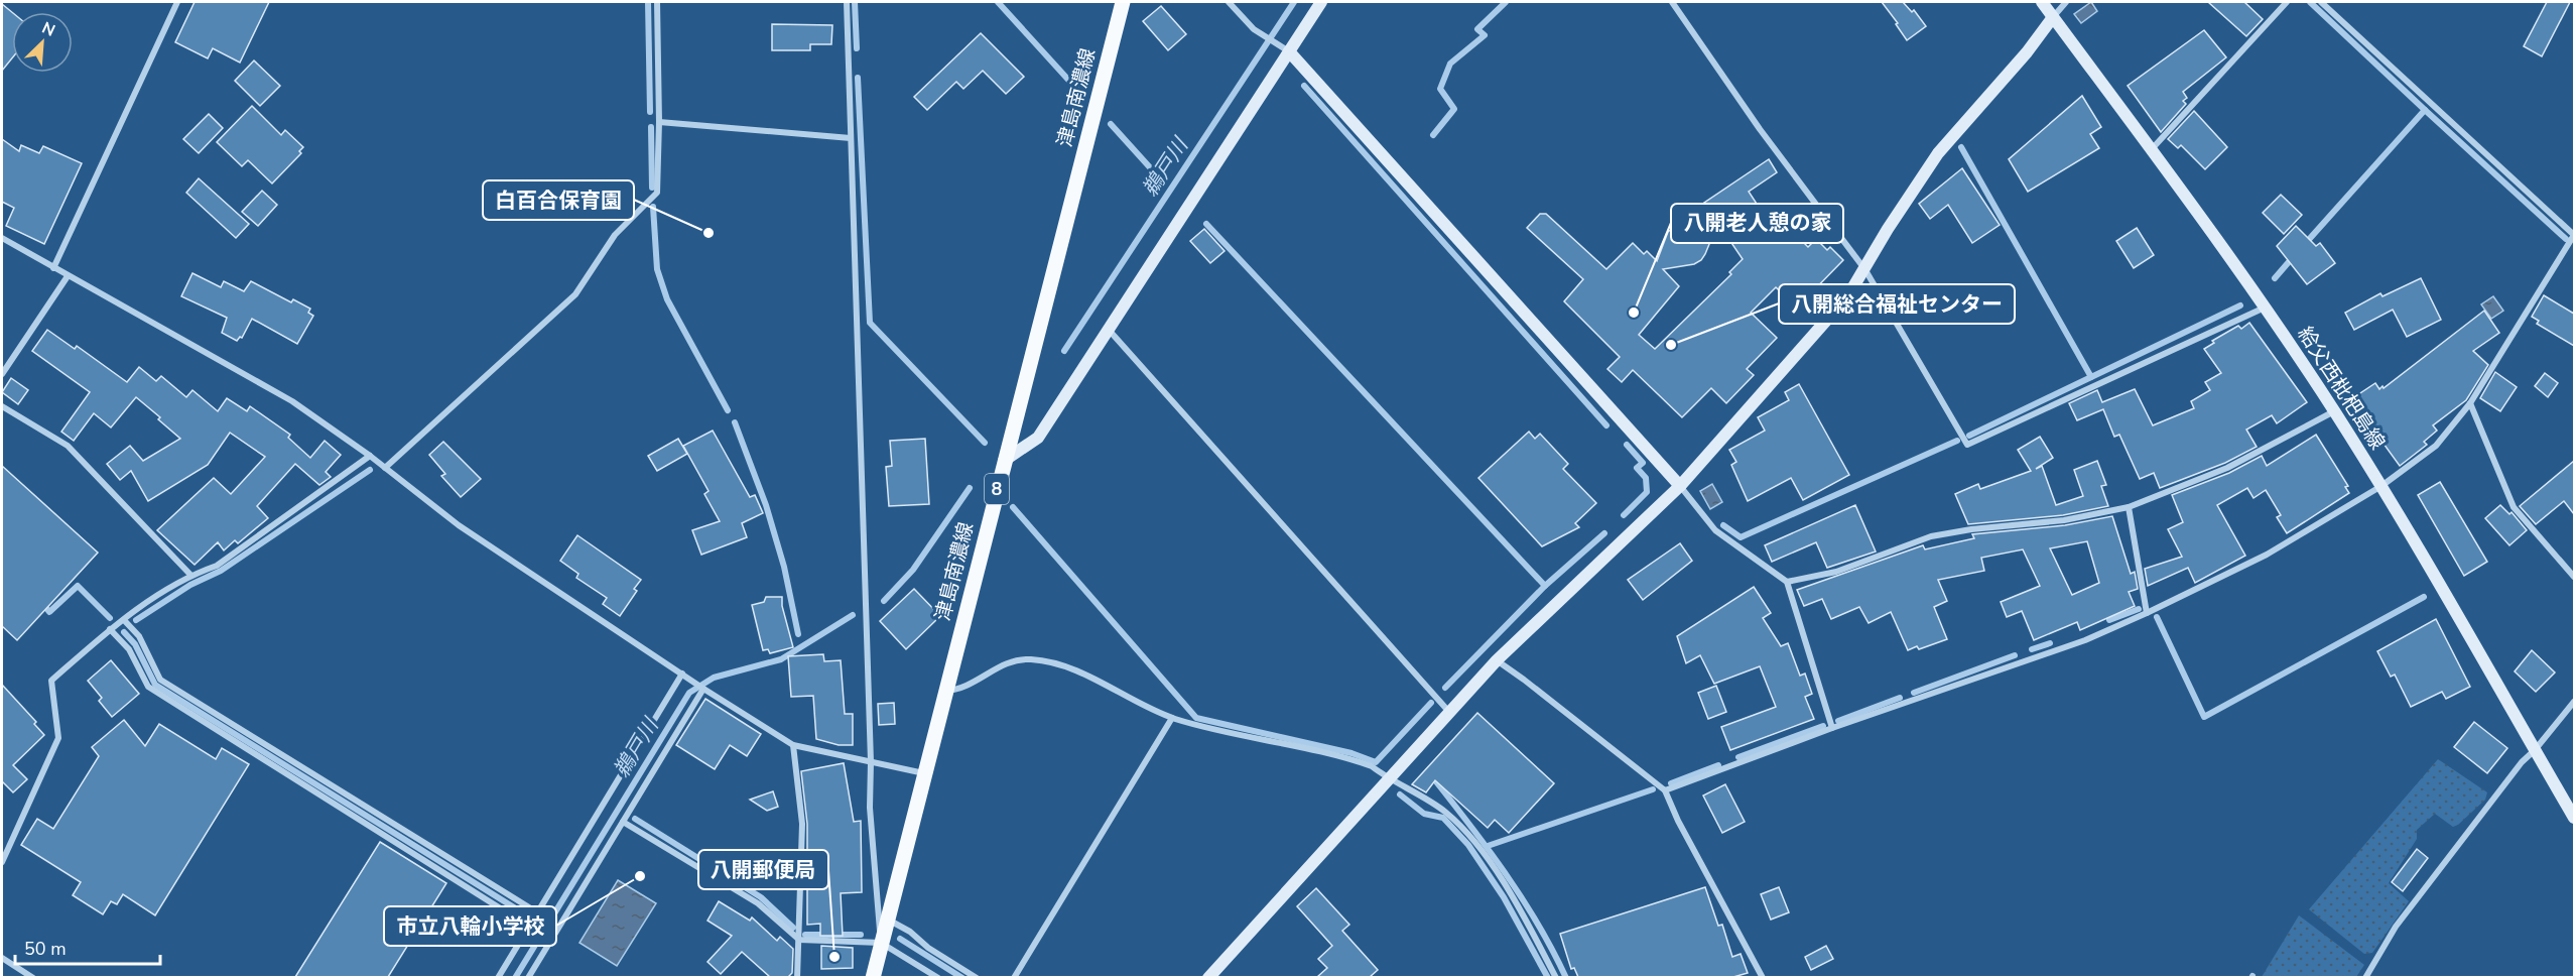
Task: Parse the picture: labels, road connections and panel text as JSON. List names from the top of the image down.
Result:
{
  "streets": {
    "main road": ["津島南濃線", "8"],
    "street": ["給父西枇杷島線"]
  },
  "water": ["鵜戸川"],
  "places": [
    "白百合保育園",
    "八開老人憩の家",
    "八開総合福祉センター",
    "市立八輪小学校",
    "八開郵便局"
  ],
  "scale_bar": "50 m",
  "north": "top right"
}
